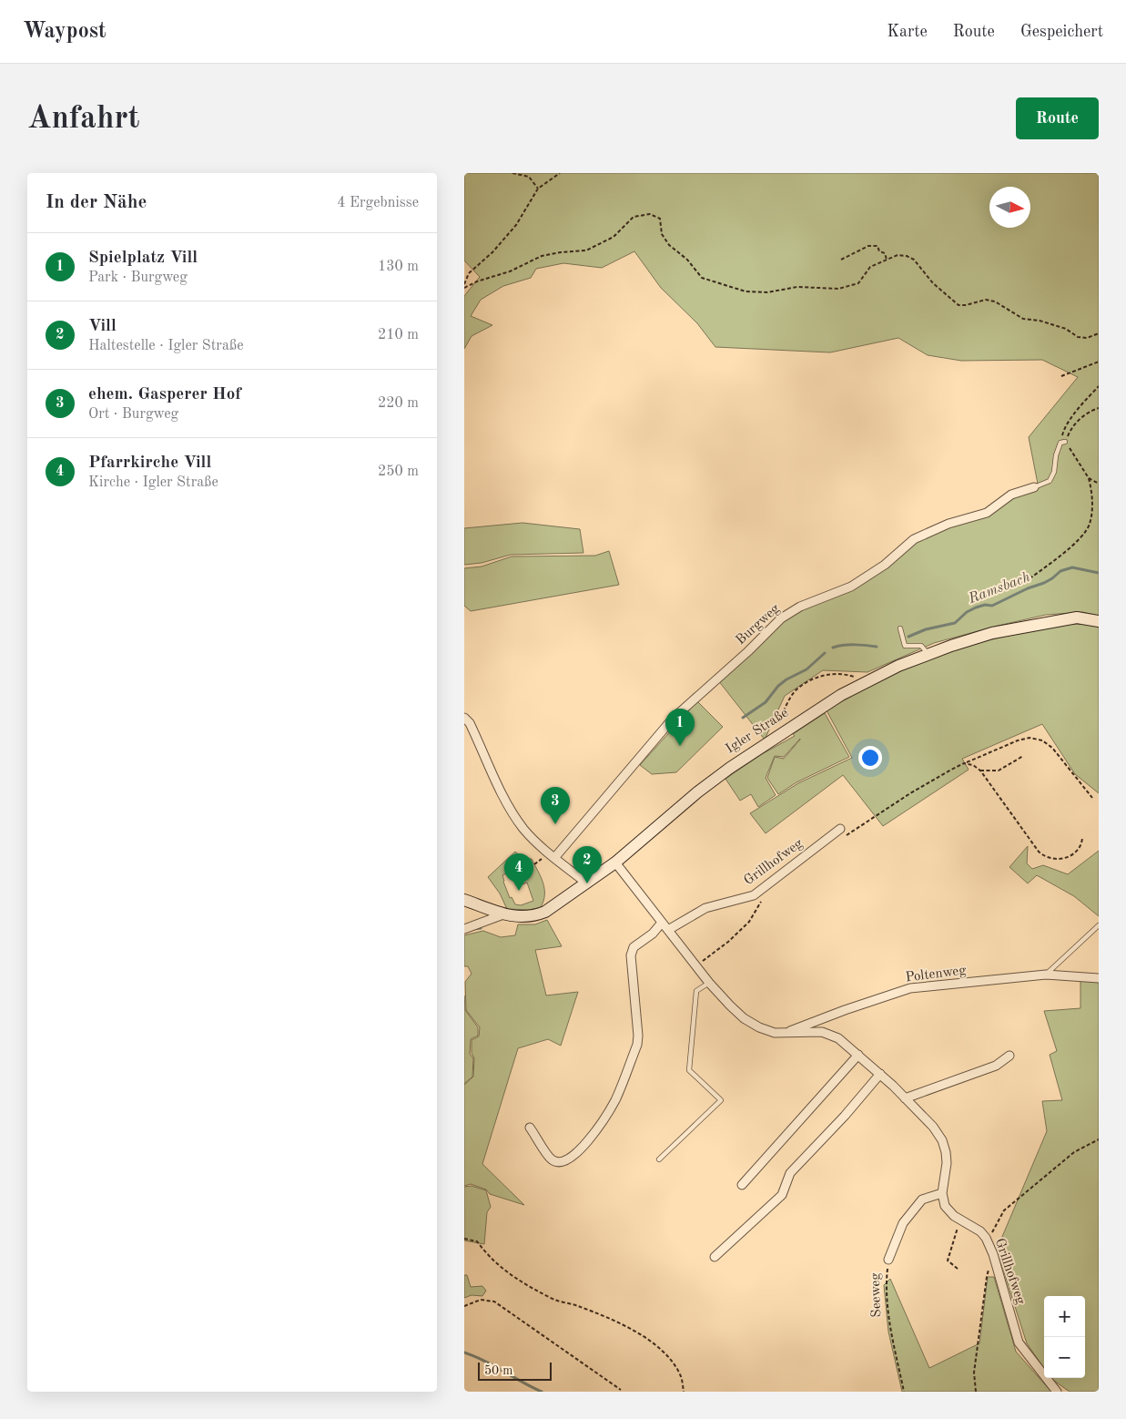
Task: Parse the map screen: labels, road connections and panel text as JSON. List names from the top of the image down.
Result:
{
  "streets": {
    "main road": ["Igler Straße"],
    "street": [
      "Burgweg",
      "Grillhofweg",
      "Poltenweg",
      "Seeweg"
    ]
  },
  "crossings": [
    ["Grillhofweg", "Seeweg"]
  ],
  "water": ["Ramsbach"],
  "scale_bar": "50 m",
  "north": "right",
  "page": {
    "header": "Waypost",
    "nav": ["Karte", "Route", "Gespeichert"],
    "buttons": "Route",
    "title": "Anfahrt",
    "heading": ["In der Nähe", "4 Ergebnisse"],
    "list": [
      {
        "mark": "1",
        "name": "Spielplatz Vill",
        "note": "Park · Burgweg",
        "value": "130 m"
      },
      {
        "mark": "2",
        "name": "Vill",
        "note": "Haltestelle · Igler Straße",
        "value": "210 m"
      },
      {
        "mark": "3",
        "name": "ehem. Gasperer Hof",
        "note": "Ort · Burgweg",
        "value": "220 m"
      },
      {
        "mark": "4",
        "name": "Pfarrkirche Vill",
        "note": "Kirche · Igler Straße",
        "value": "250 m"
      }
    ],
    "pins": [
      "1",
      "3",
      "2",
      "4"
    ],
    "map_buttons": ["+", "−"],
    "scale": "50 m"
  }
}
